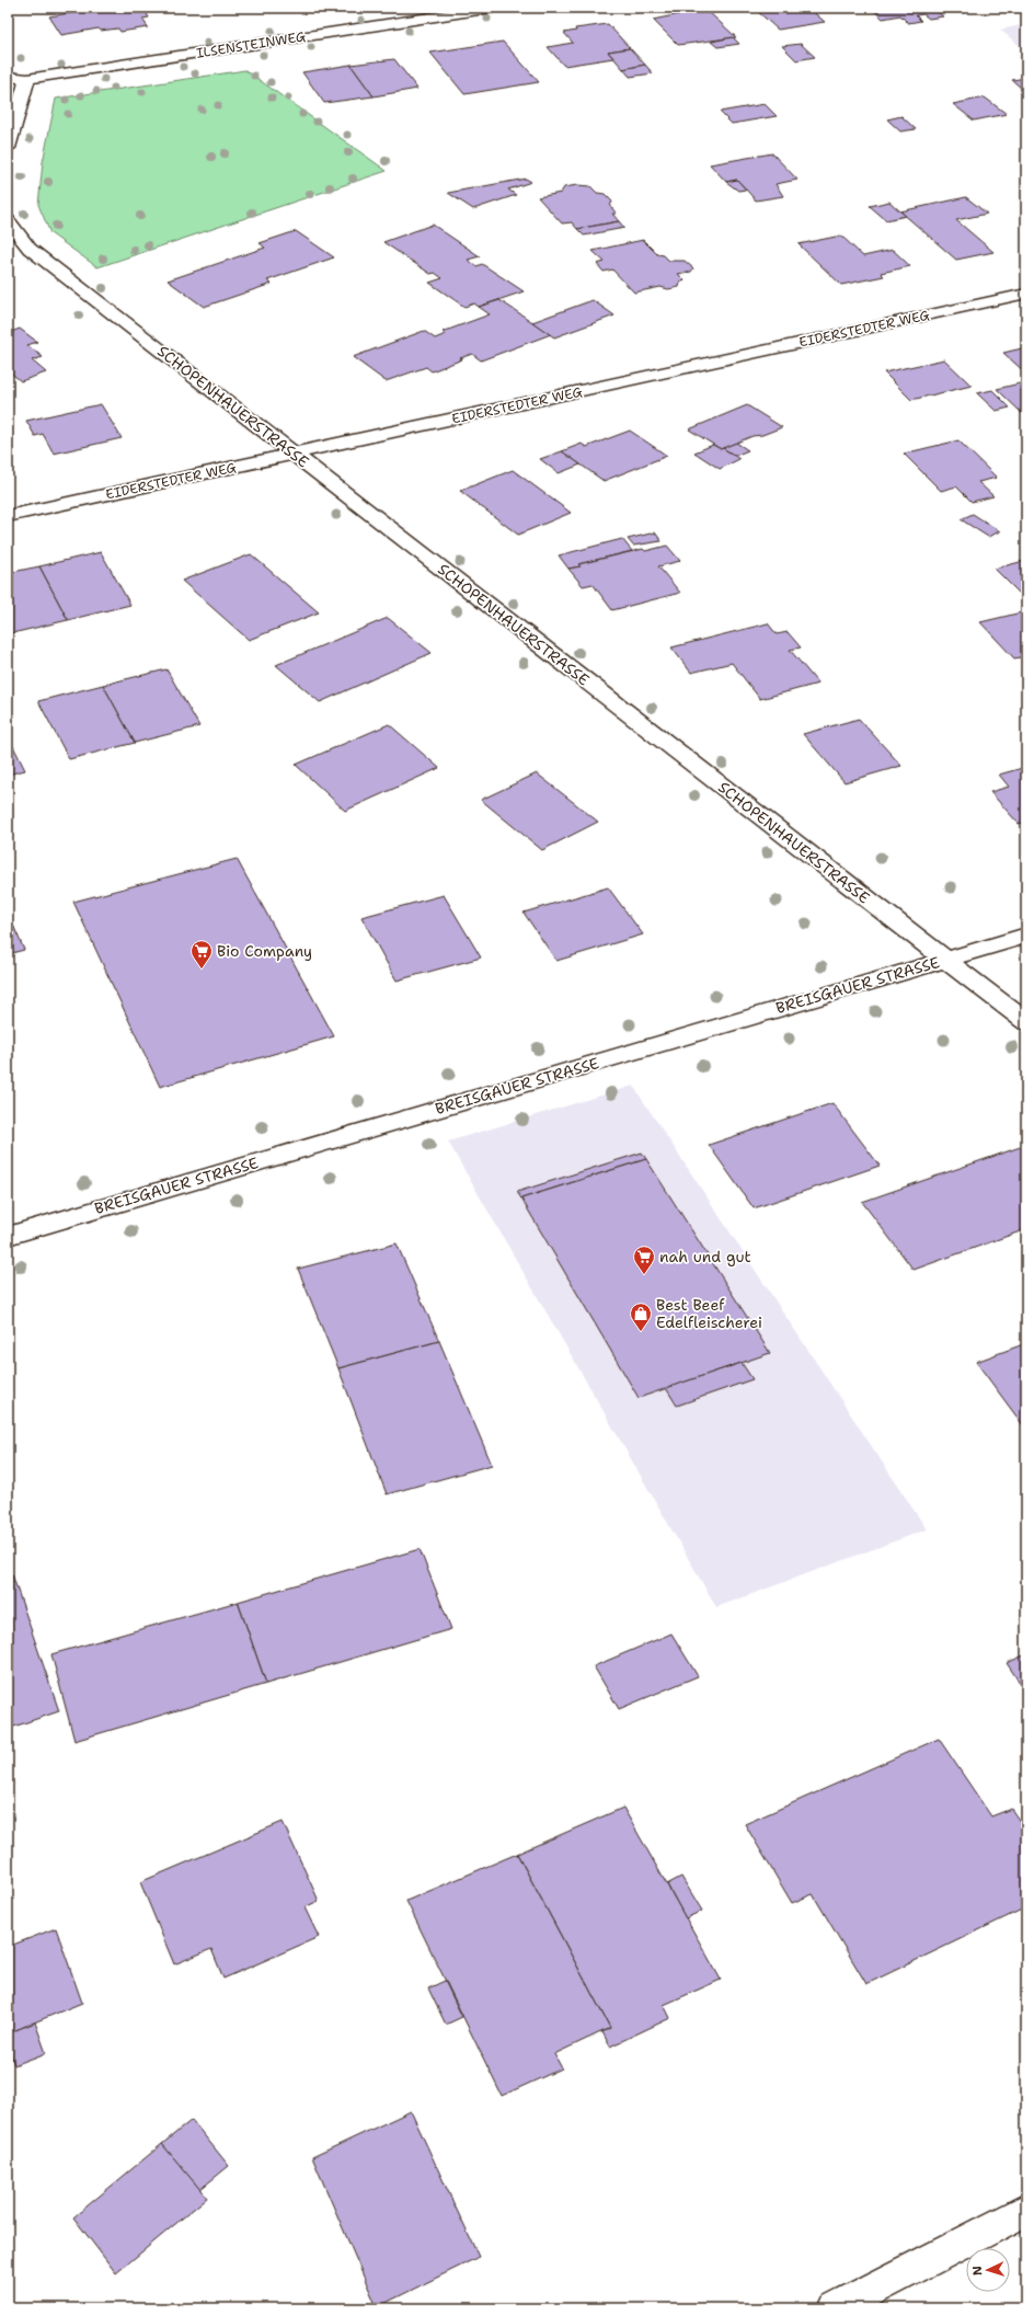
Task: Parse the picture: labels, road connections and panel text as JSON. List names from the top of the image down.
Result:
{
  "streets": {
    "street": [
      "ILSENSTEINWEG",
      "EIDERSTEDTER WEG",
      "SCHOPENHAUERSTRASSE",
      "BREISGAUER STRASSE"
    ]
  },
  "crossings": [
    ["EIDERSTEDTER WEG", "SCHOPENHAUERSTRASSE"],
    ["SCHOPENHAUERSTRASSE", "BREISGAUER STRASSE"]
  ],
  "places": {
    "supermarket": ["Bio Company", "nah und gut"],
    "shop": ["Best Beef Edelfleischerei"]
  },
  "north": "left"
}
